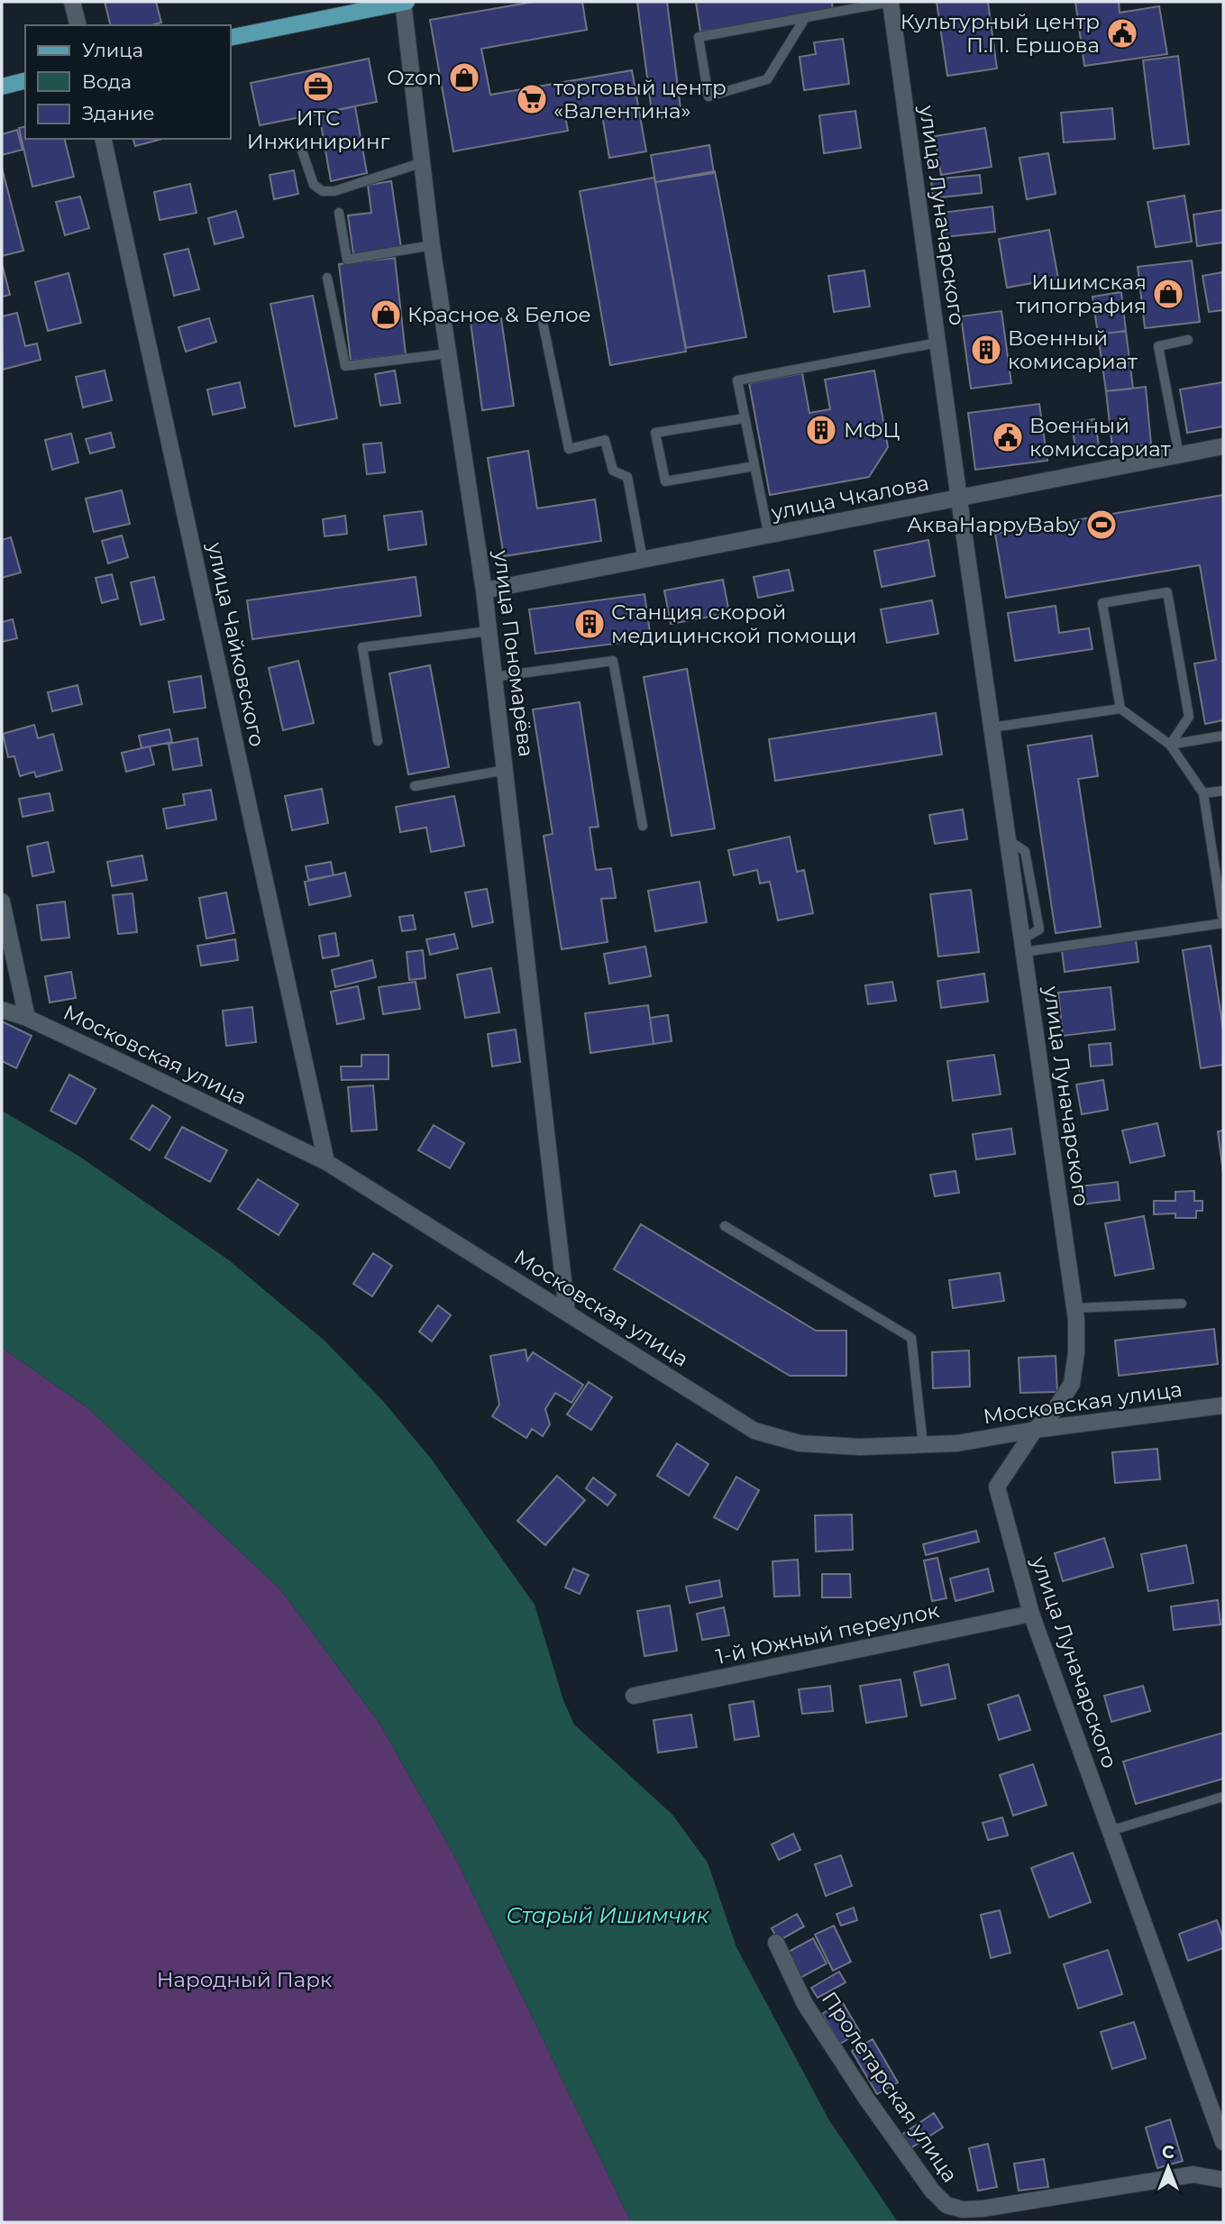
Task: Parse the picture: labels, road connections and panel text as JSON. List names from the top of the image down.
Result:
{
  "streets": {
    "street": [
      "улица Луначарского",
      "улица Чкалова",
      "улица Чайковского",
      "улица Пономарёва",
      "Московская улица",
      "1-й Южный переулок",
      "Пролетарская улица"
    ]
  },
  "crossings": [
    ["улица Луначарского", "улица Чкалова"],
    ["улица Луначарского", "Московская улица"],
    ["улица Луначарского", "1-й Южный переулок"],
    ["улица Чкалова", "улица Пономарёва"],
    ["улица Чайковского", "Московская улица"],
    ["улица Пономарёва", "Московская улица"]
  ],
  "water": ["Старый Ишимчик"],
  "parks": ["Народный Парк"],
  "places": {
    "public building": ["Культурный центр П.П. Ершова", "Военный комиссариат"],
    "shop": ["Ozon", "Ишимская типография", "Красное & Белое"],
    "office": ["ИТС Инжиниринг"],
    "supermarket": ["торговый центр «Валентина»"],
    "building": ["Военный комисариат", "МФЦ", "Станция скорой медицинской помощи"],
    "sports": ["АкваHappyBaby"]
  },
  "legend": ["Улица", "Вода", "Здание"],
  "north": "top"
}
